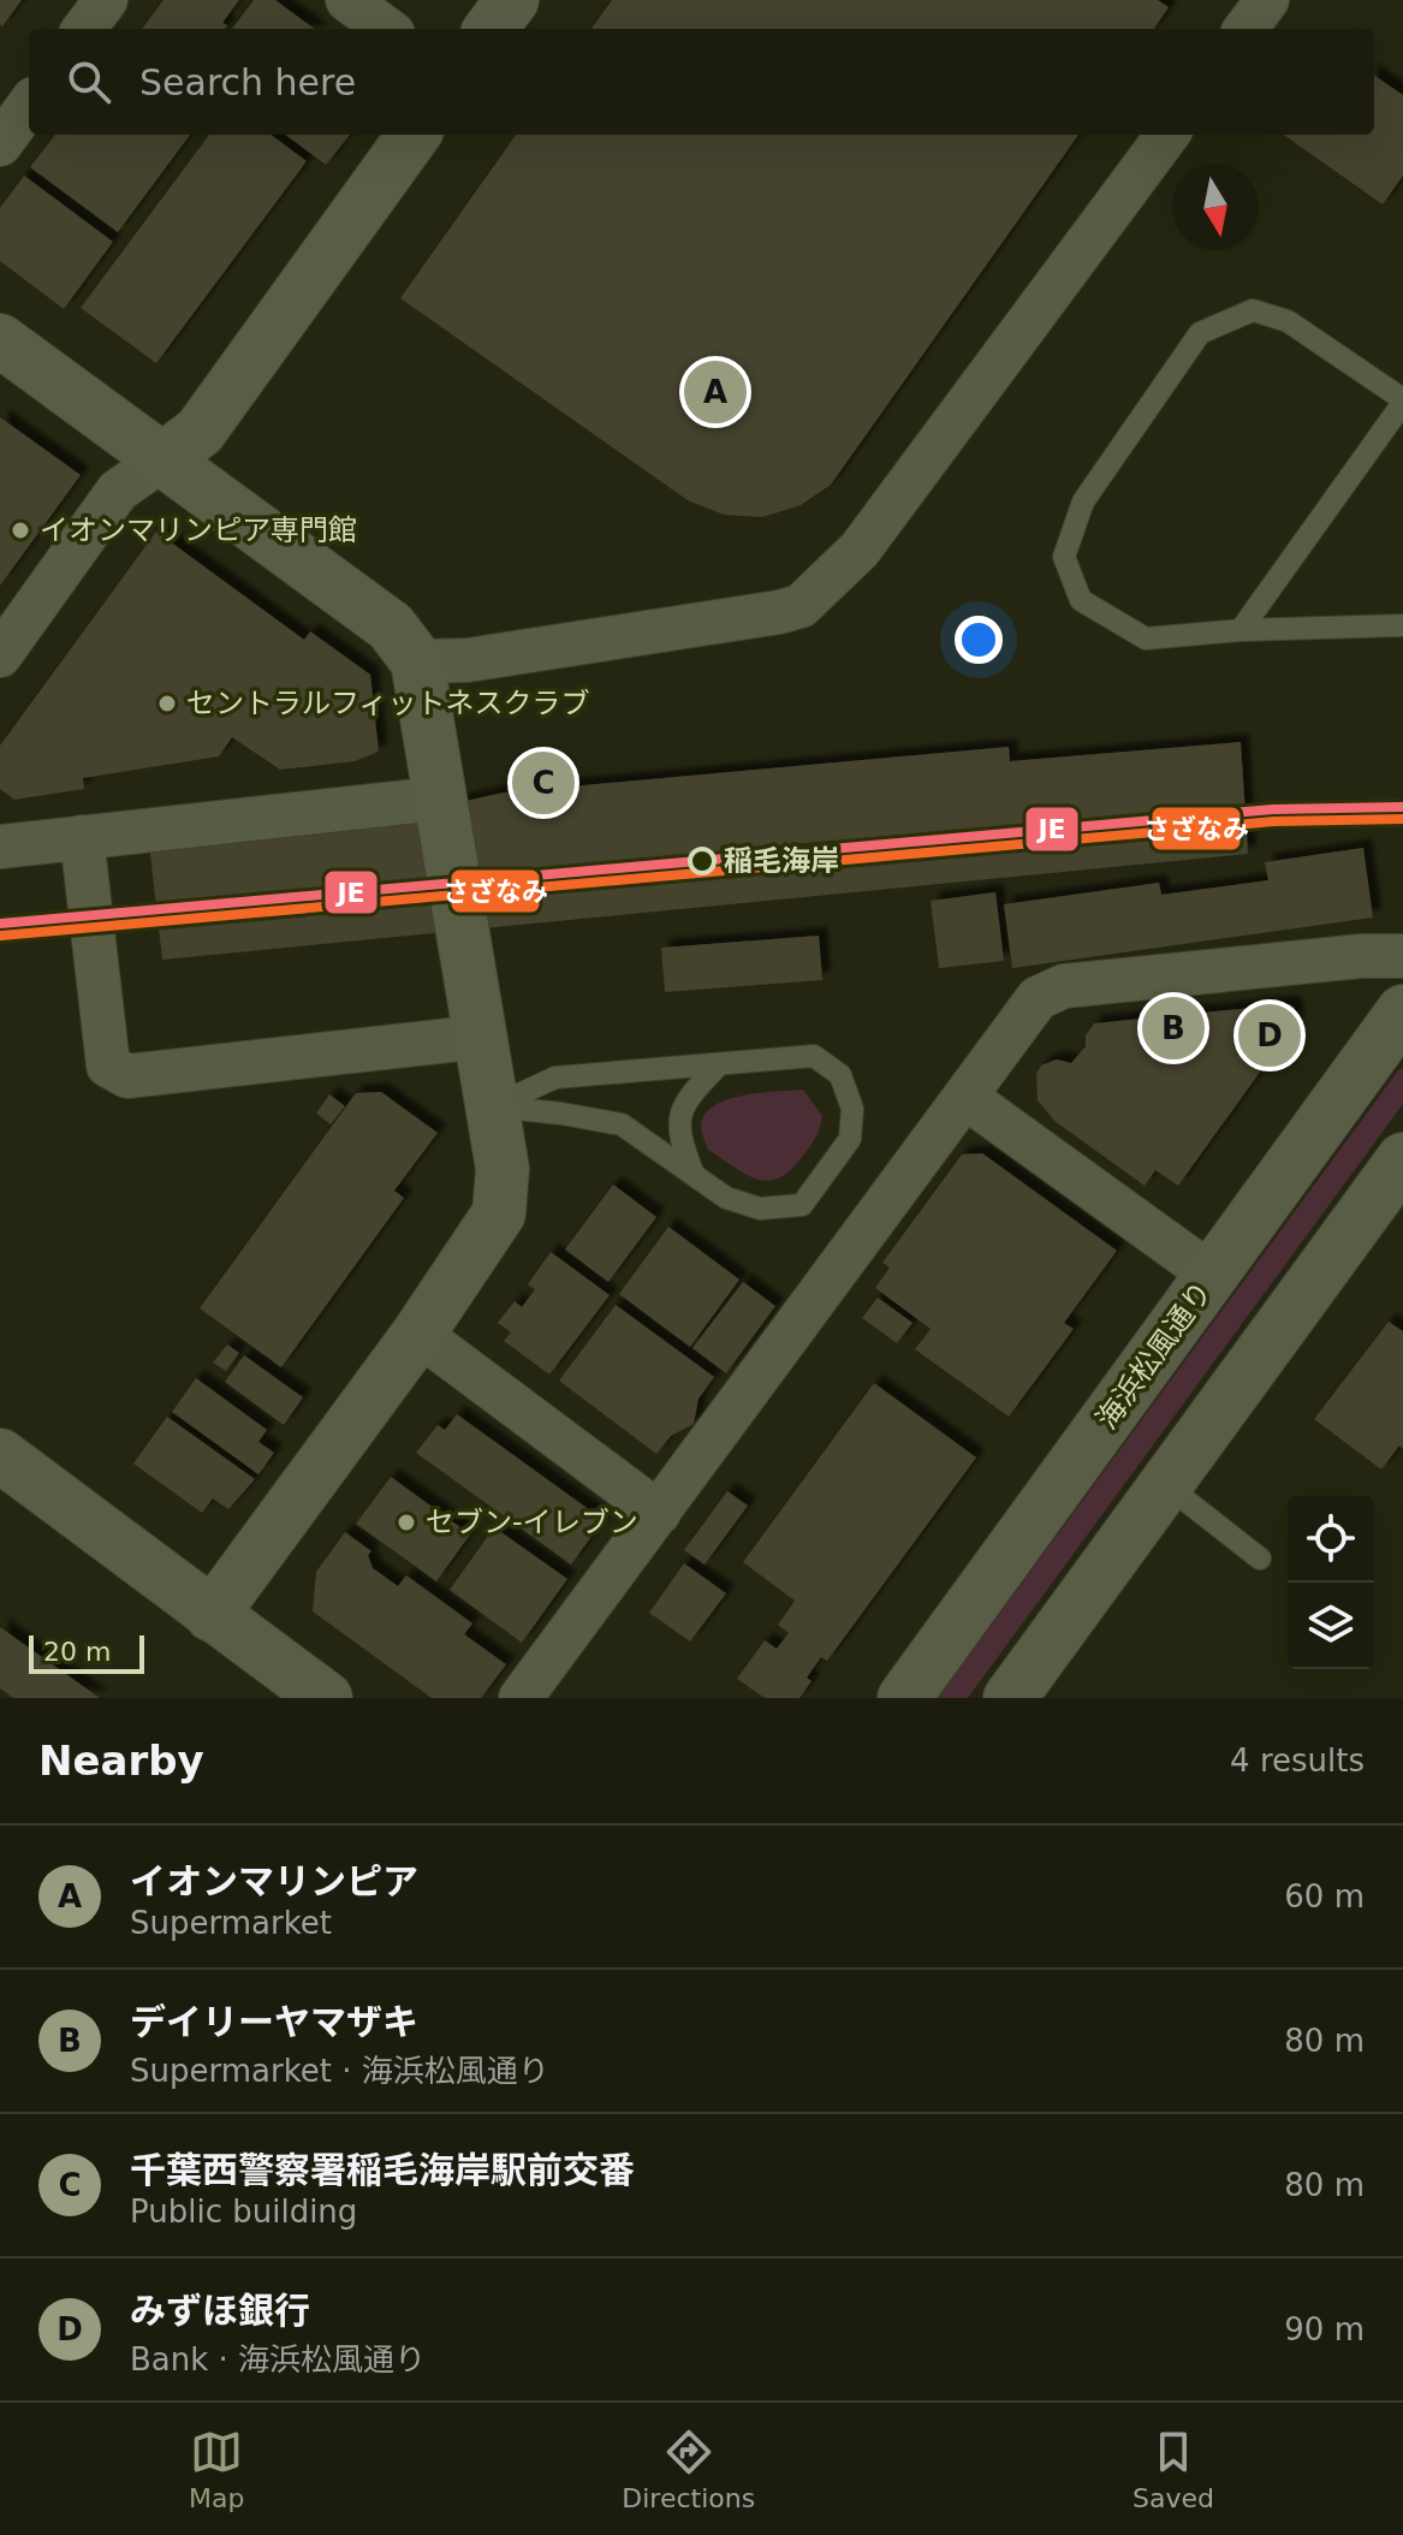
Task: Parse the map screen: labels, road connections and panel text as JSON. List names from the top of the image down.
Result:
{
  "streets": {
    "street": ["海浜松風通り"]
  },
  "places": [
    "イオンマリンピア専門館",
    "セントラルフィットネスクラブ",
    "稲毛海岸",
    "セブン-イレブン"
  ],
  "lines": ["transit line JE", "transit line さざなみ"],
  "scale_bar": "20 m",
  "north": "bottom",
  "page": {
    "search": "Search here",
    "pins": [
      "A",
      "C",
      "B",
      "D"
    ],
    "scale": "20 m",
    "heading": ["Nearby", "4 results"],
    "list": [
      {
        "mark": "A",
        "name": "イオンマリンピア",
        "note": "Supermarket",
        "value": "60 m"
      },
      {
        "mark": "B",
        "name": "デイリーヤマザキ",
        "note": "Supermarket · 海浜松風通り",
        "value": "80 m"
      },
      {
        "mark": "C",
        "name": "千葉西警察署稲毛海岸駅前交番",
        "note": "Public building",
        "value": "80 m"
      },
      {
        "mark": "D",
        "name": "みずほ銀行",
        "note": "Bank · 海浜松風通り",
        "value": "90 m"
      }
    ],
    "nav": ["Map", "Directions", "Saved"]
  }
}
